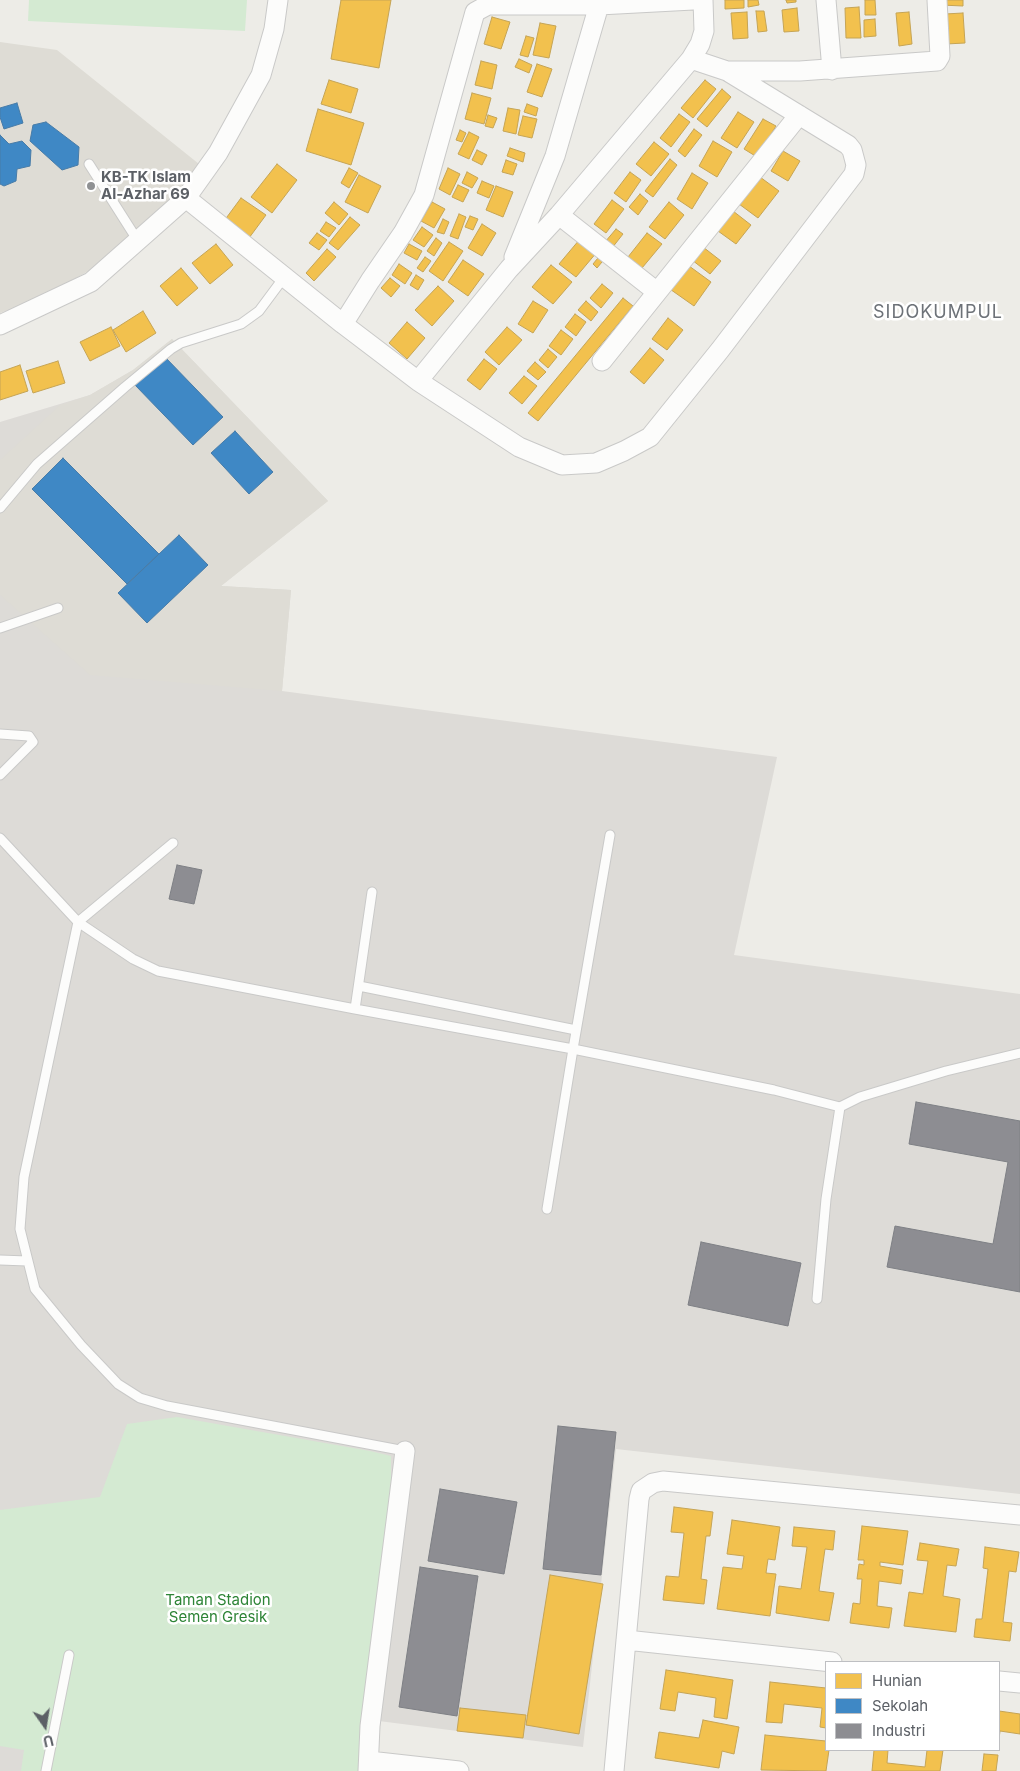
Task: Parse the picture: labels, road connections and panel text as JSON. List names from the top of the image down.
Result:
{
  "districts": ["SIDOKUMPUL"],
  "parks": ["Taman Stadion Semen Gresik"],
  "places": ["KB-TK Islam Al-Azhar 69"],
  "legend": ["Hunian", "Sekolah", "Industri"],
  "north": "bottom"
}
